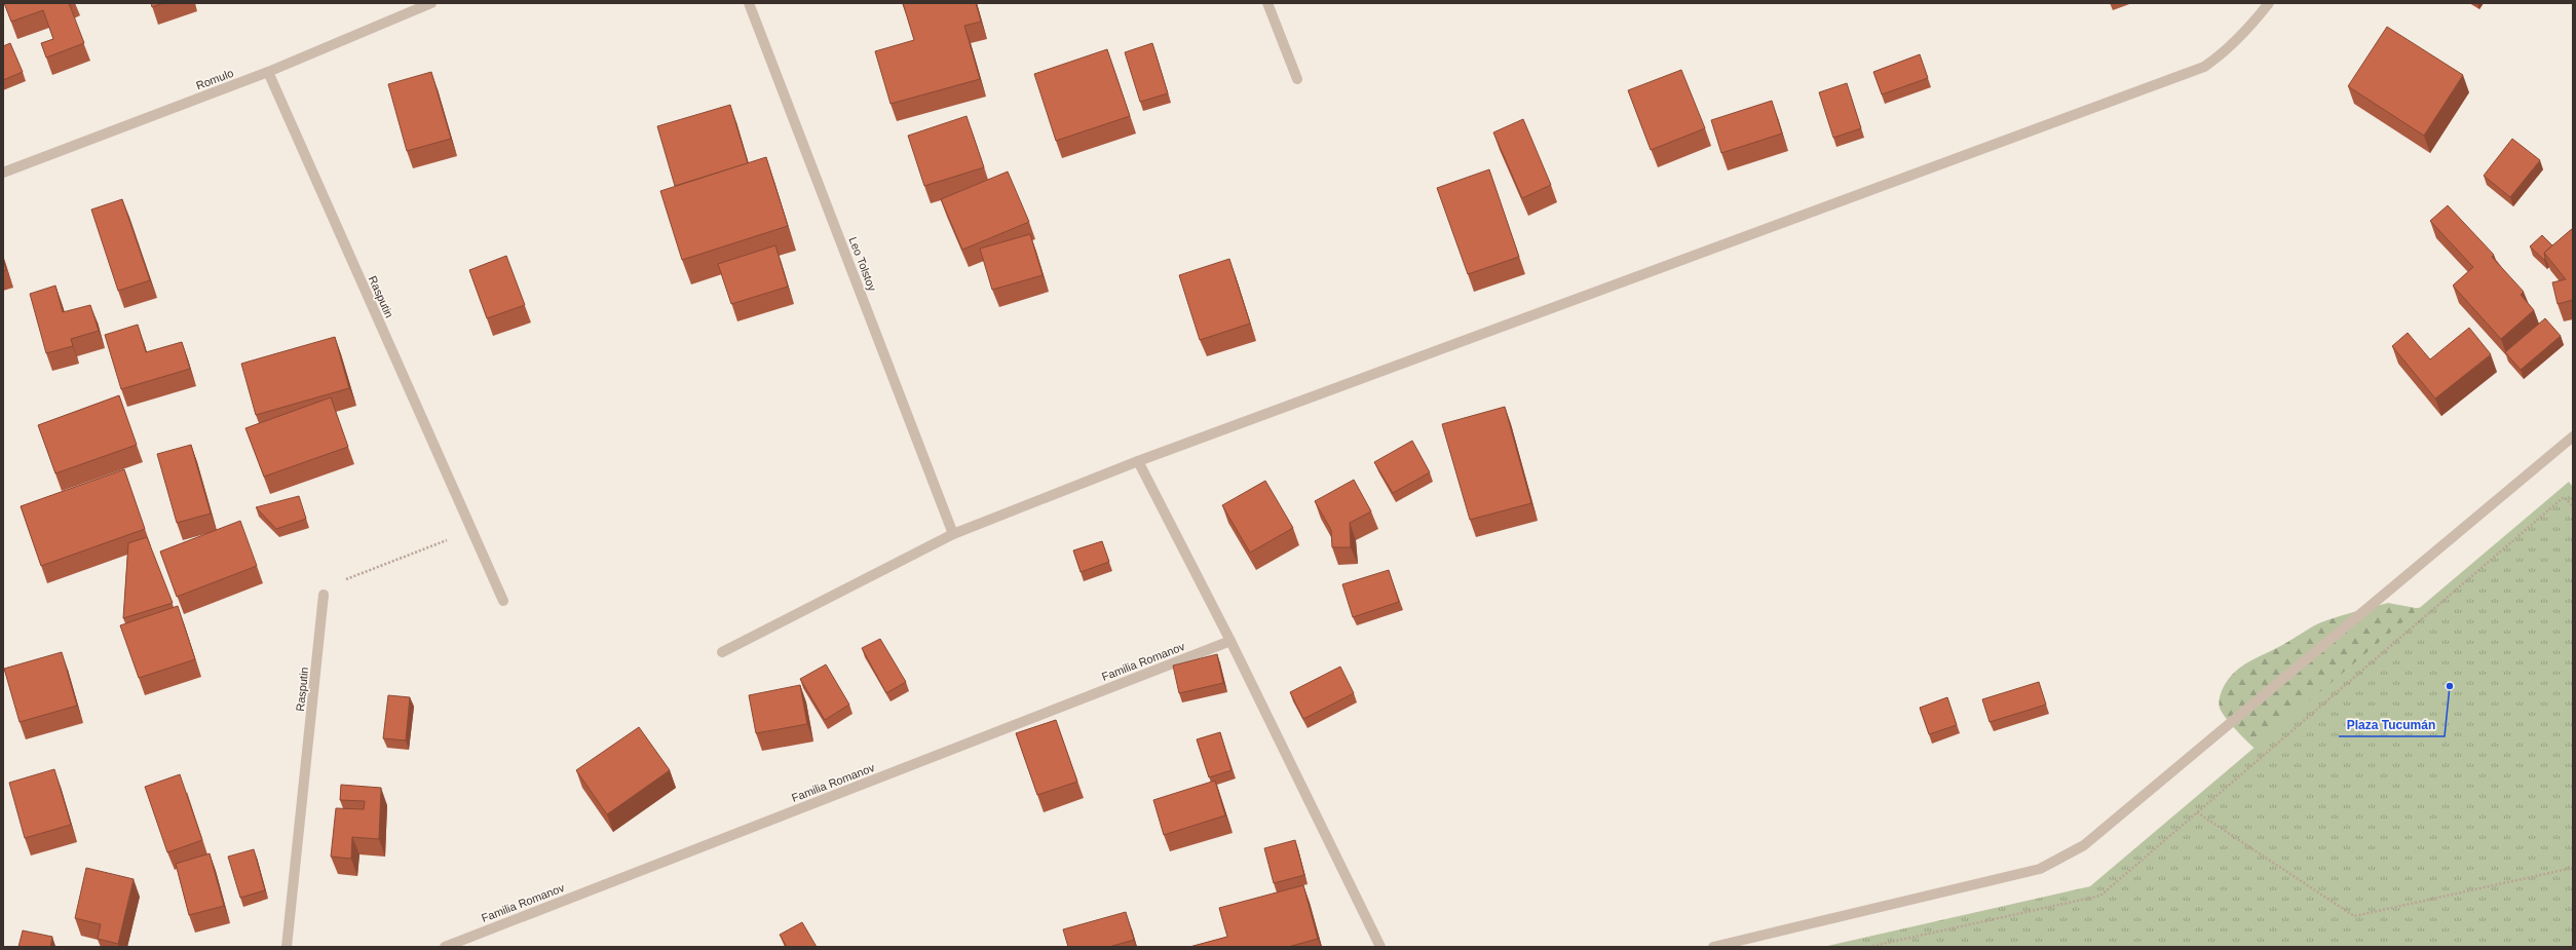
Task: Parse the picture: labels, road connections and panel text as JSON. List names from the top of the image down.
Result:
{
  "streets": {
    "street": [
      "Romulo",
      "Leo Tolstoy",
      "Rasputin",
      "Familia Romanov"
    ]
  },
  "crossings": [
    ["Romulo", "Rasputin"]
  ],
  "places": ["Plaza Tucumán"]
}
